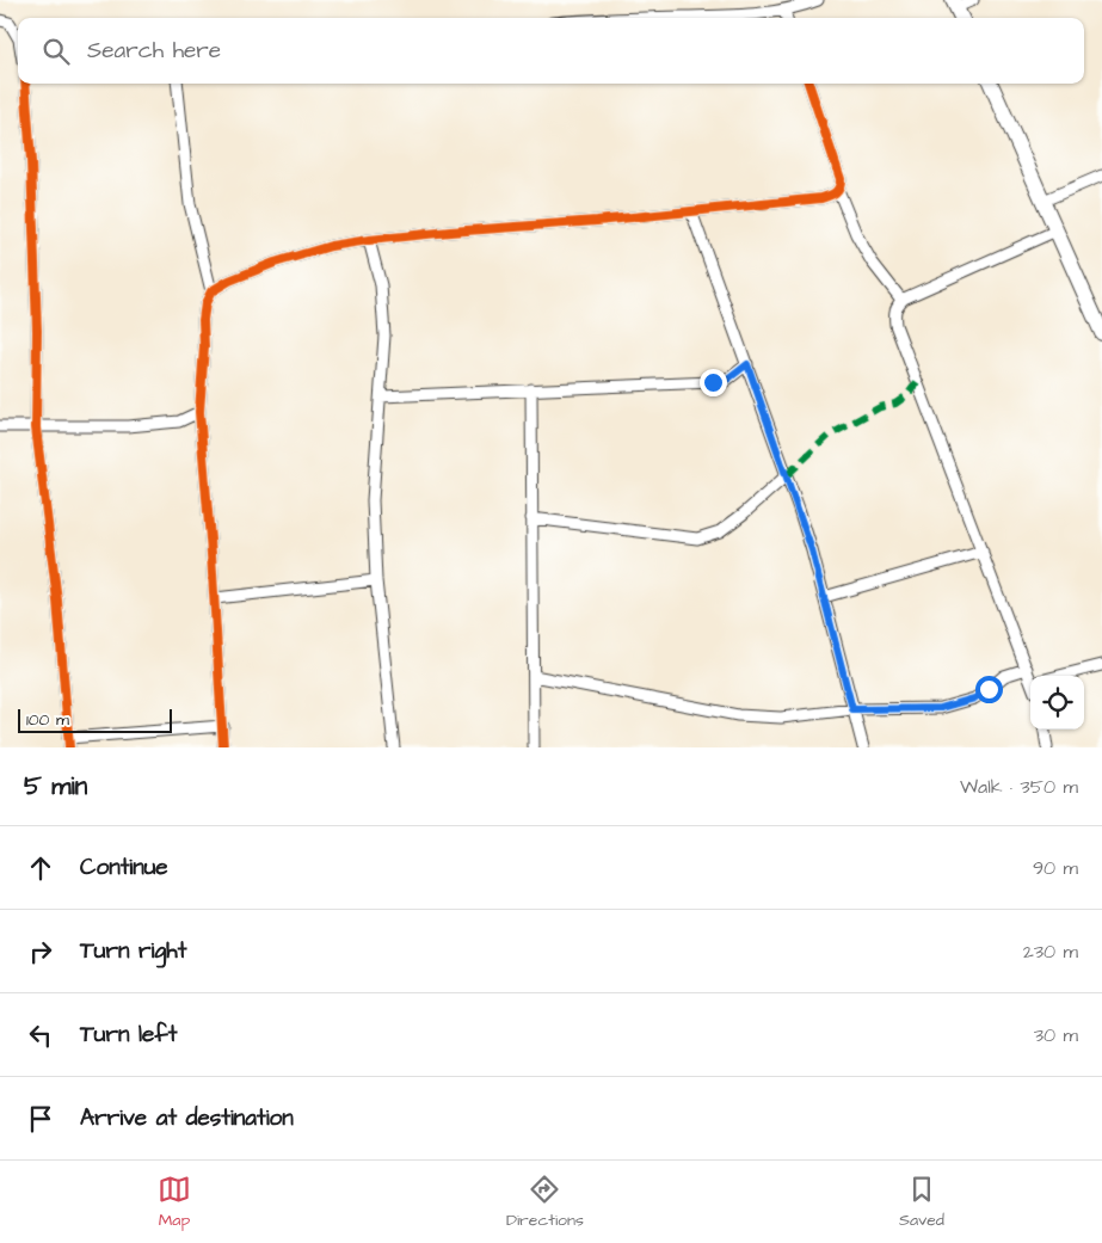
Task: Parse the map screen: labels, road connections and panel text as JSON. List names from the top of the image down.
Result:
{
  "scale_bar": "100 m",
  "page": {
    "search": "Search here",
    "scale": "100 m",
    "heading": ["5 min", "Walk · 350 m"],
    "list": [
      ["Continue", "90 m"],
      ["Turn right", "230 m"],
      ["Turn left", "30 m"],
      "Arrive at destination"
    ],
    "nav": ["Map", "Directions", "Saved"]
  }
}
